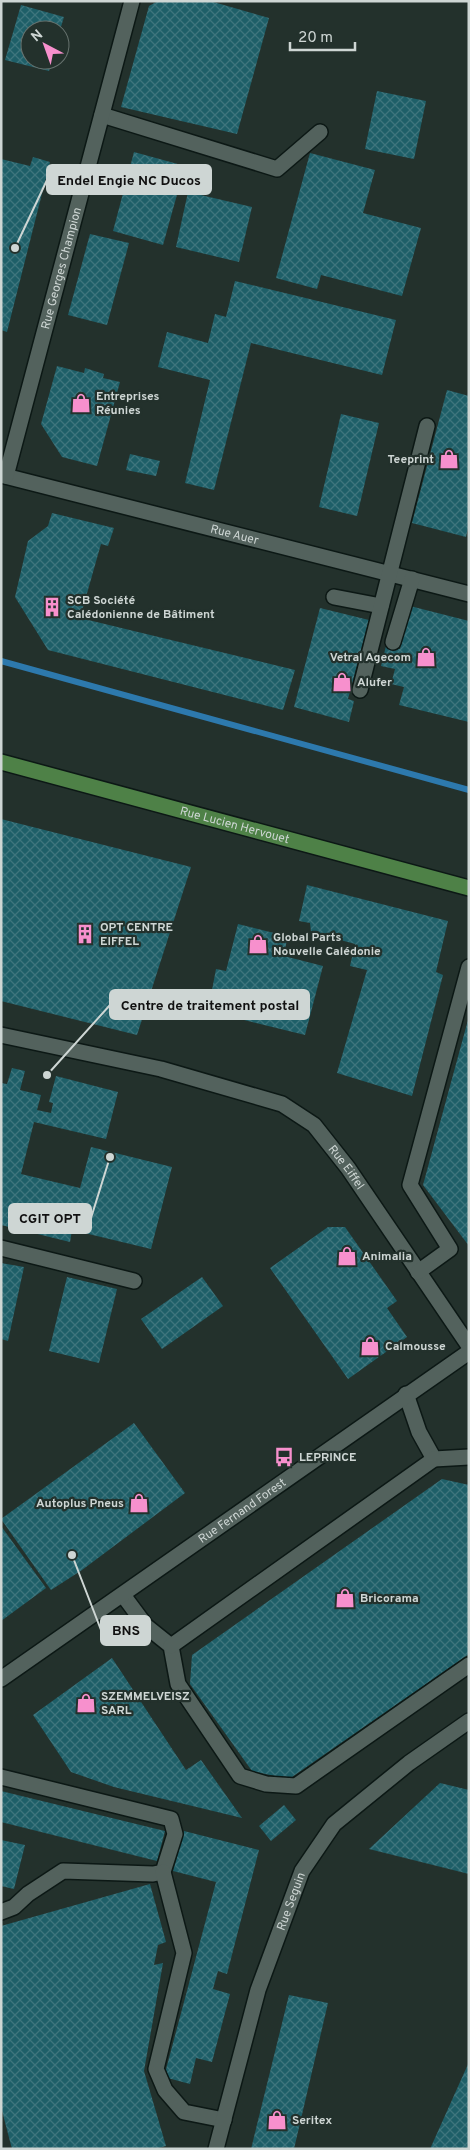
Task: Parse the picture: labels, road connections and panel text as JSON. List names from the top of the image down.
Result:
{
  "streets": {
    "main road": ["Rue Lucien Hervouet"],
    "street": [
      "Rue Georges Champion",
      "Rue Auer",
      "Rue Eiffel",
      "Rue Fernand Forest",
      "Rue Seguin"
    ]
  },
  "crossings": [
    ["Rue Georges Champion", "Rue Auer"]
  ],
  "places": {
    "other": [
      "Endel Engie NC Ducos",
      "Centre de traitement postal",
      "CGIT OPT",
      "BNS"
    ],
    "shop": [
      "Entreprises Réunies",
      "Teeprint",
      "Vetral Agecom",
      "Alufer",
      "Global Parts Nouvelle Calédonie",
      "Animalia",
      "Calmousse",
      "Autoplus Pneus",
      "Bricorama",
      "SZEMMELVEISZ SARL",
      "Seritex"
    ],
    "building": ["SCB Société Calédonienne de Bâtiment", "OPT CENTRE EIFFEL"],
    "bus stop": ["LEPRINCE"]
  },
  "scale_bar": "20 m",
  "north": "top left"
}
